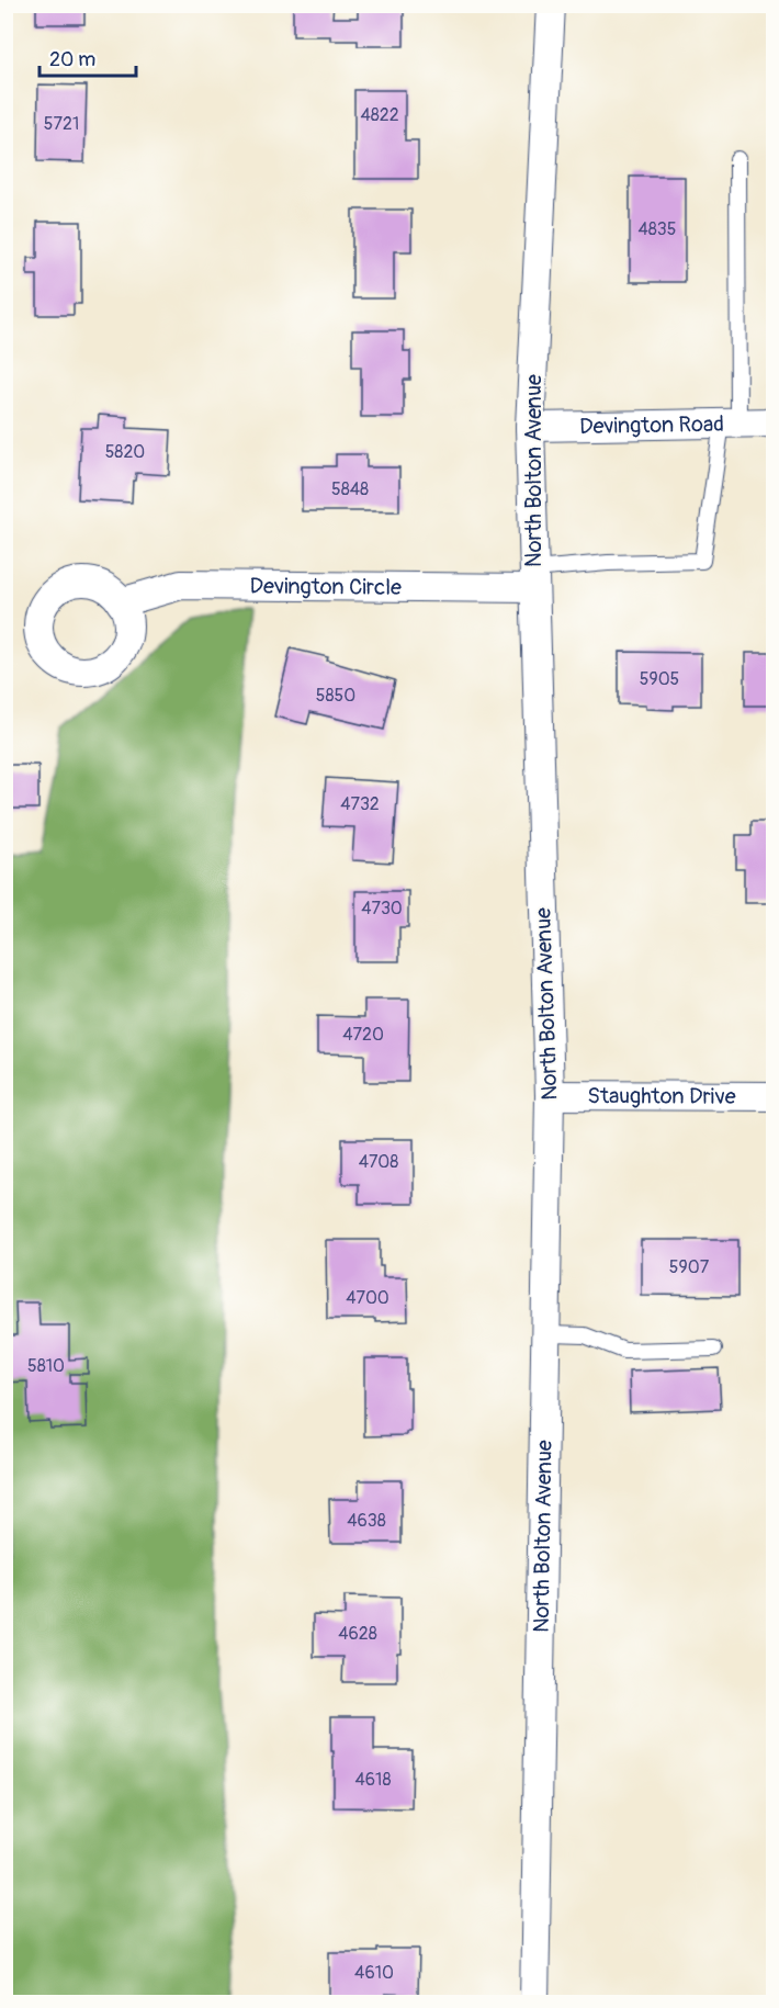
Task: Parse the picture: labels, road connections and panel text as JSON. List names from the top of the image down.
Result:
{
  "streets": {
    "street": [
      "Devington Road",
      "North Bolton Avenue",
      "Devington Circle",
      "Staughton Drive"
    ]
  },
  "crossings": [
    ["Devington Road", "North Bolton Avenue"],
    ["North Bolton Avenue", "Devington Circle"],
    ["North Bolton Avenue", "Staughton Drive"]
  ],
  "house_numbers": [
    "4822",
    "5721",
    "4835",
    "5820",
    "5848",
    "5905",
    "5850",
    "4732",
    "4730",
    "4720",
    "4708",
    "5907",
    "4700",
    "5810",
    "4638",
    "4628",
    "4618",
    "4610"
  ],
  "scale_bar": "20 m"
}
